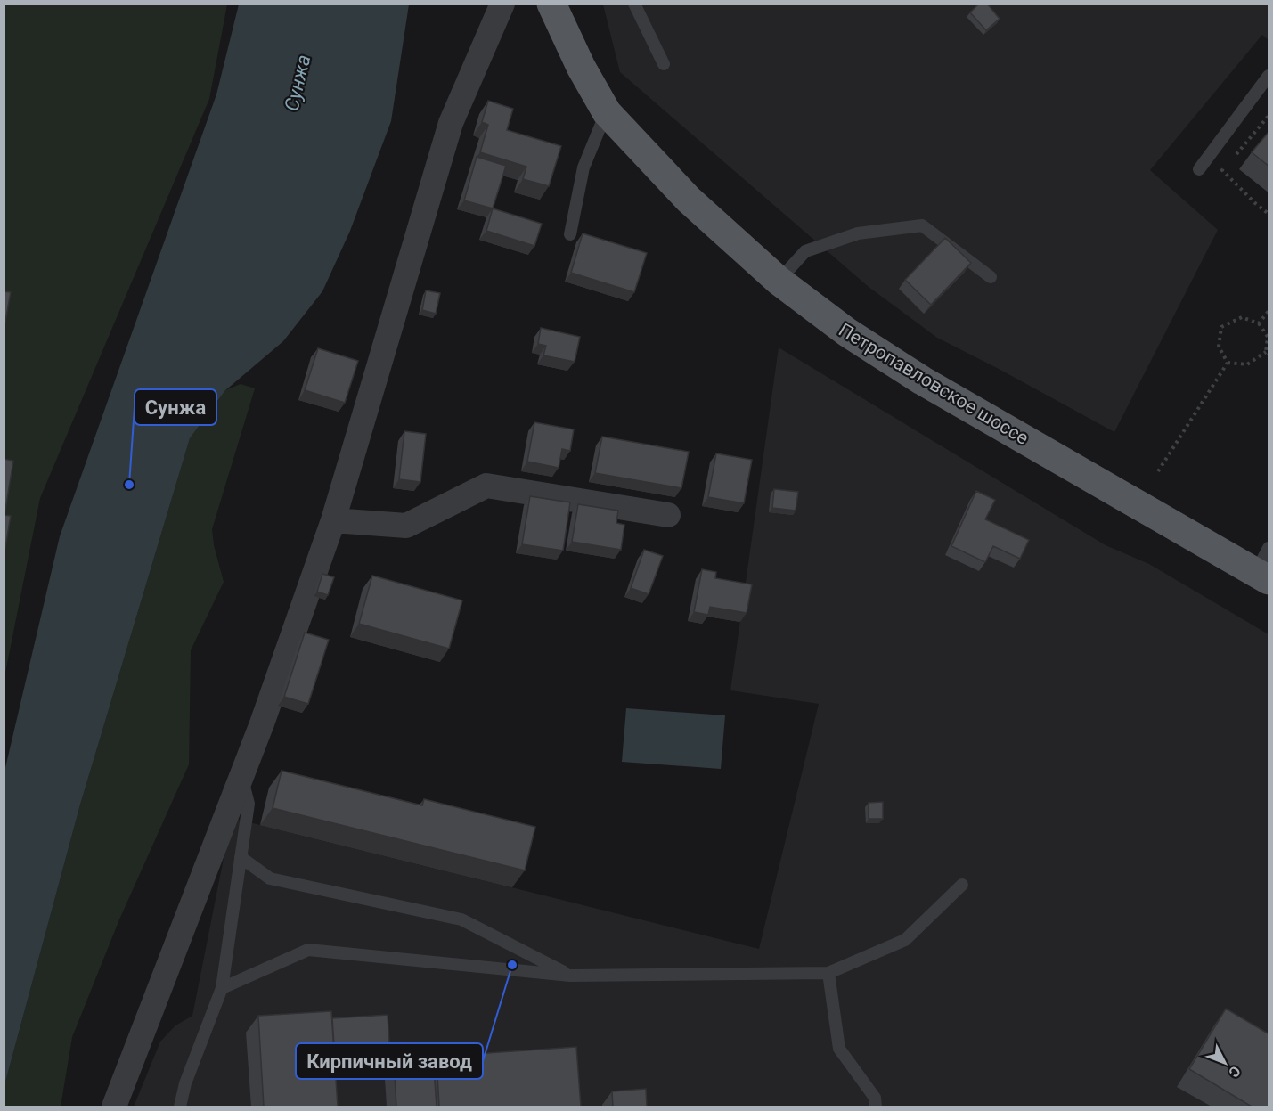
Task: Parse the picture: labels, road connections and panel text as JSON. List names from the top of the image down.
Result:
{
  "streets": {
    "main road": ["Петропавловское шоссе"]
  },
  "water": ["Сунжа"],
  "places": ["Сунжа", "Кирпичный завод"],
  "north": "bottom right"
}
